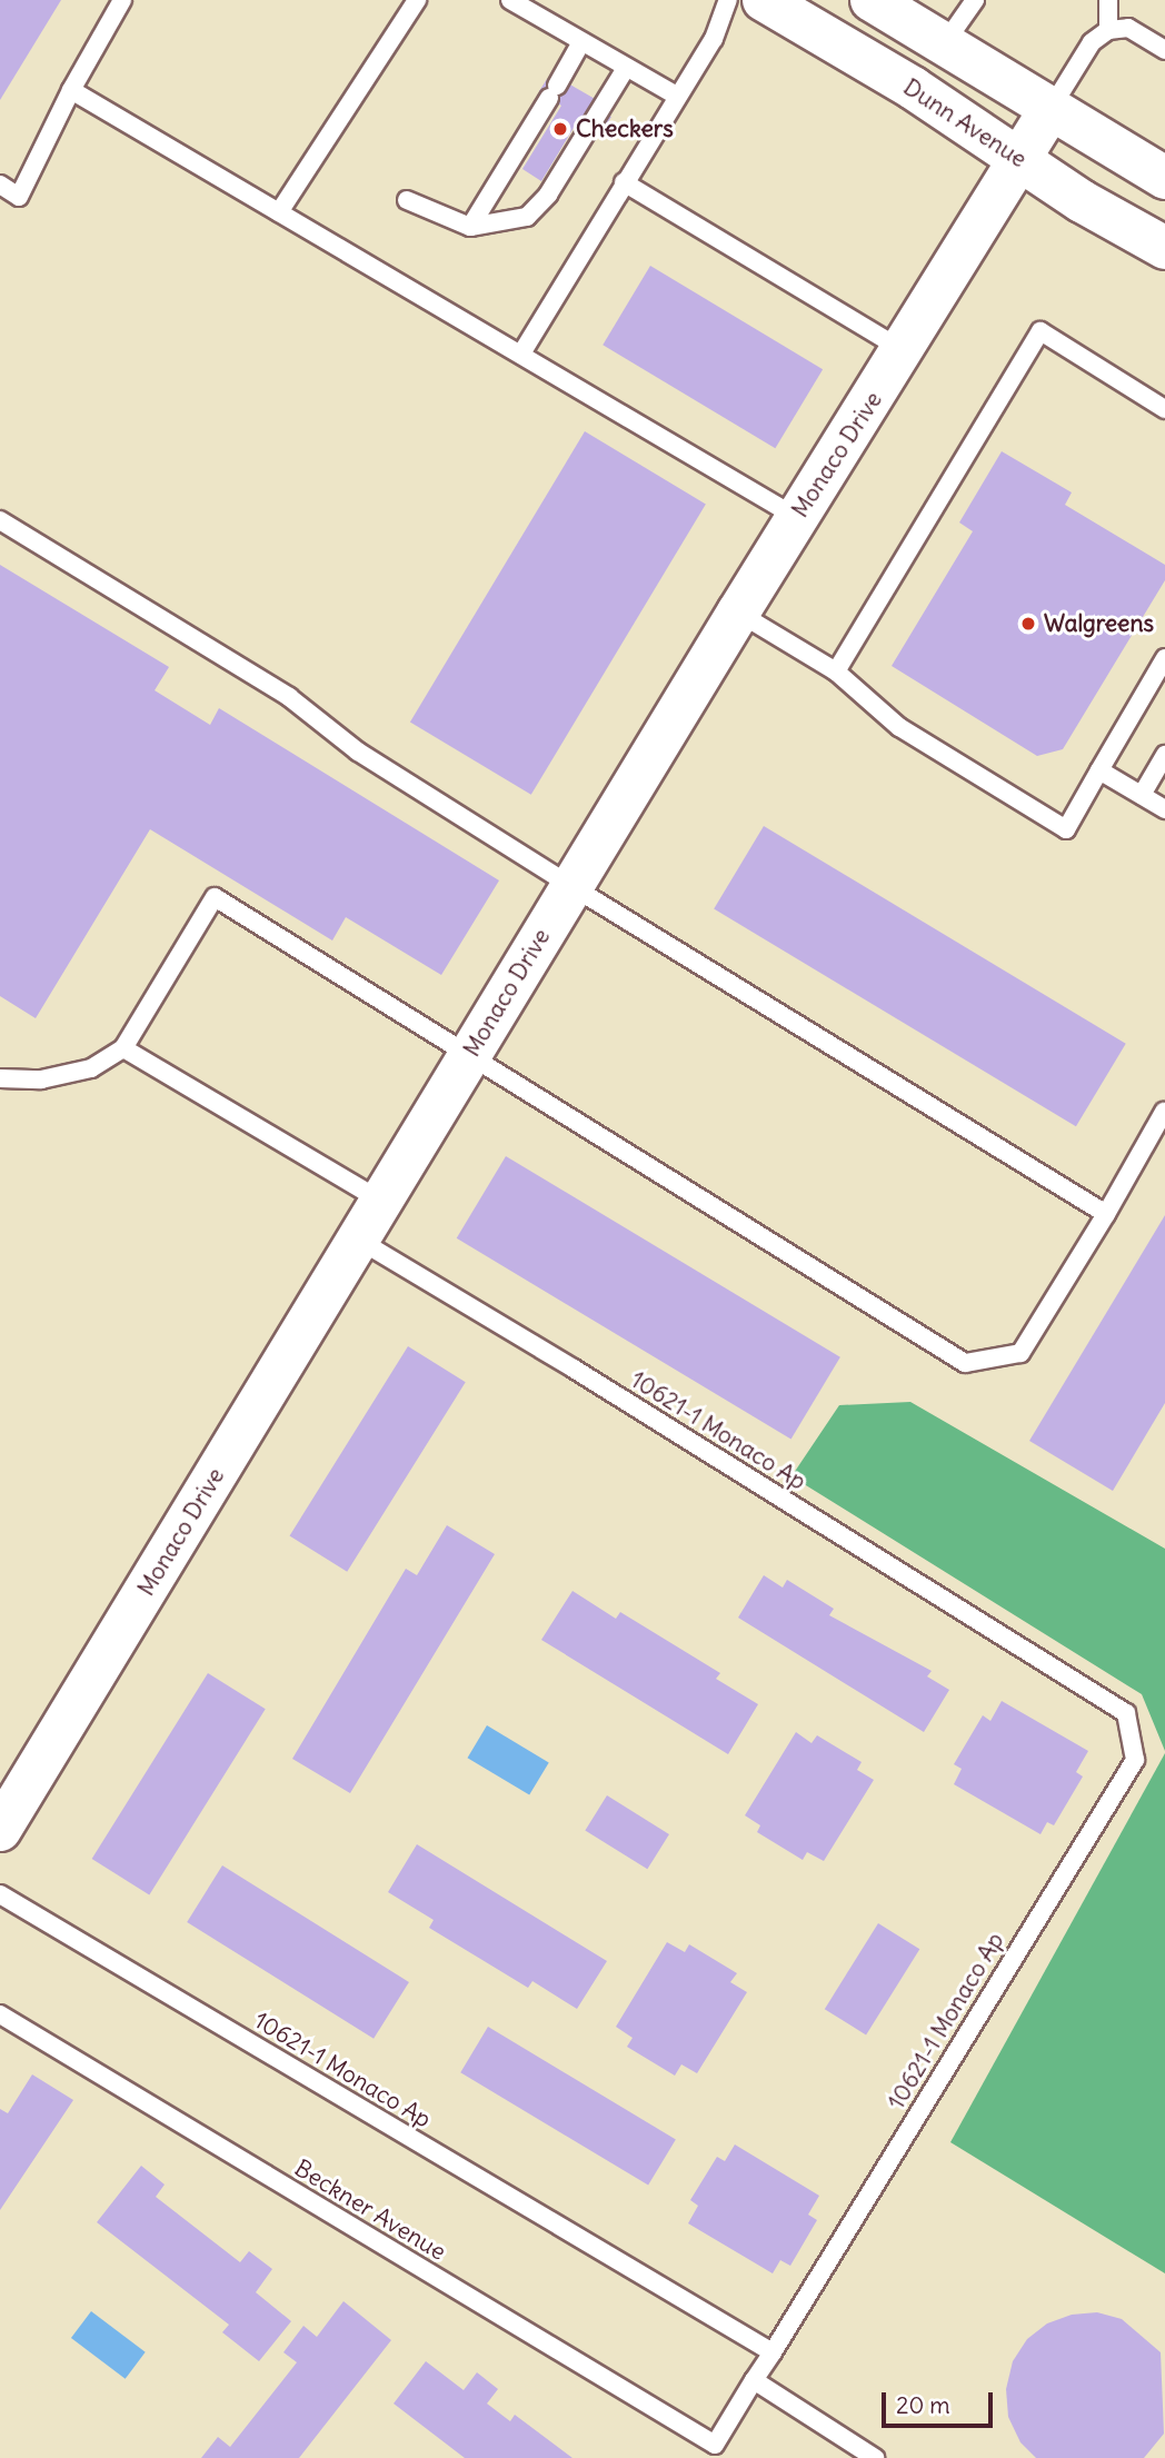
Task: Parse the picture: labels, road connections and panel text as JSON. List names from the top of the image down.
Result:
{
  "streets": {
    "street": ["Dunn Avenue", "Monaco Drive"],
    "lane": ["10621-1 Monaco Ap", "Beckner Avenue"]
  },
  "crossings": [
    ["Dunn Avenue", "Monaco Drive"],
    ["Monaco Drive", "10621-1 Monaco Ap"]
  ],
  "places": ["Checkers", "Walgreens"],
  "scale_bar": "20 m"
}
